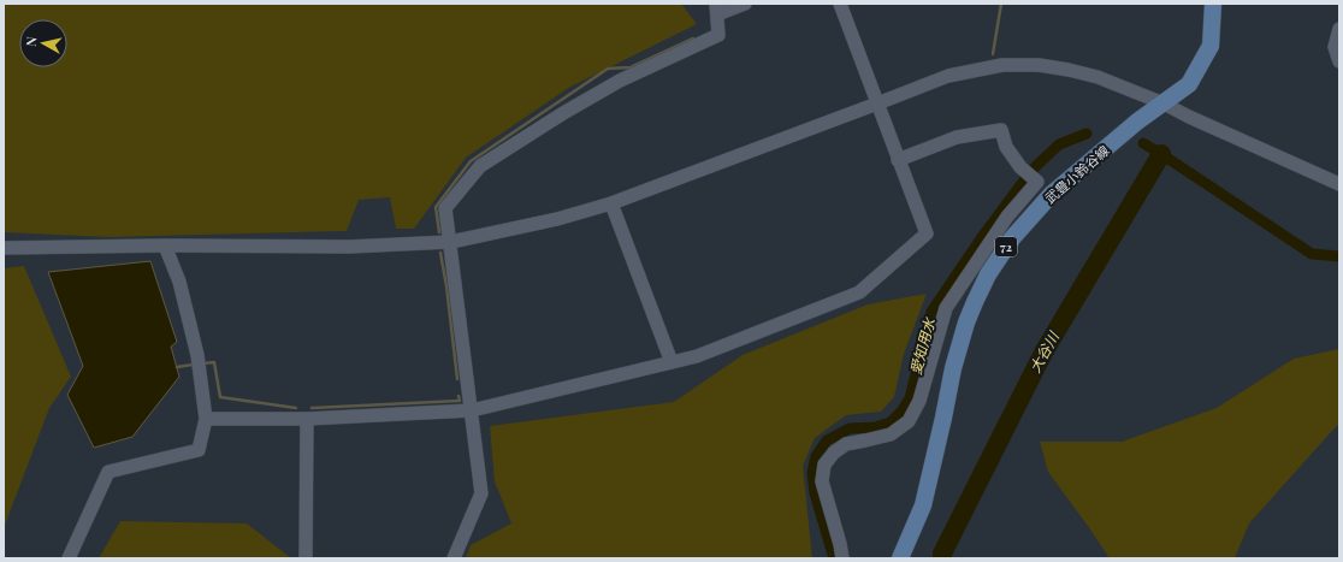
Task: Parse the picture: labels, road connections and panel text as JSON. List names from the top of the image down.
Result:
{
  "streets": {
    "main road": ["武豊小鈴谷線", "72"]
  },
  "water": ["愛知用水", "大谷川"],
  "north": "left"
}
